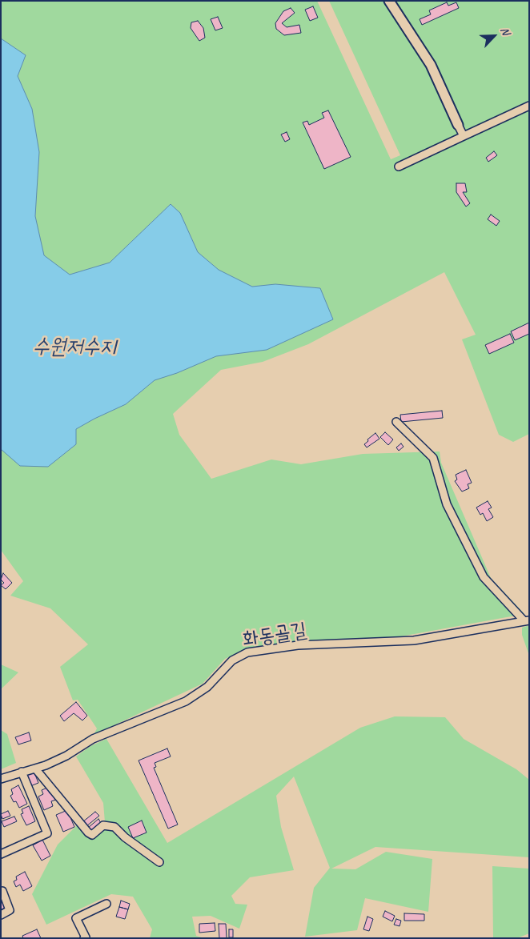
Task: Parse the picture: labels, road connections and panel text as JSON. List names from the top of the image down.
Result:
{
  "streets": {
    "street": ["화동골길"]
  },
  "water": ["수원저수지"],
  "north": "top right"
}
